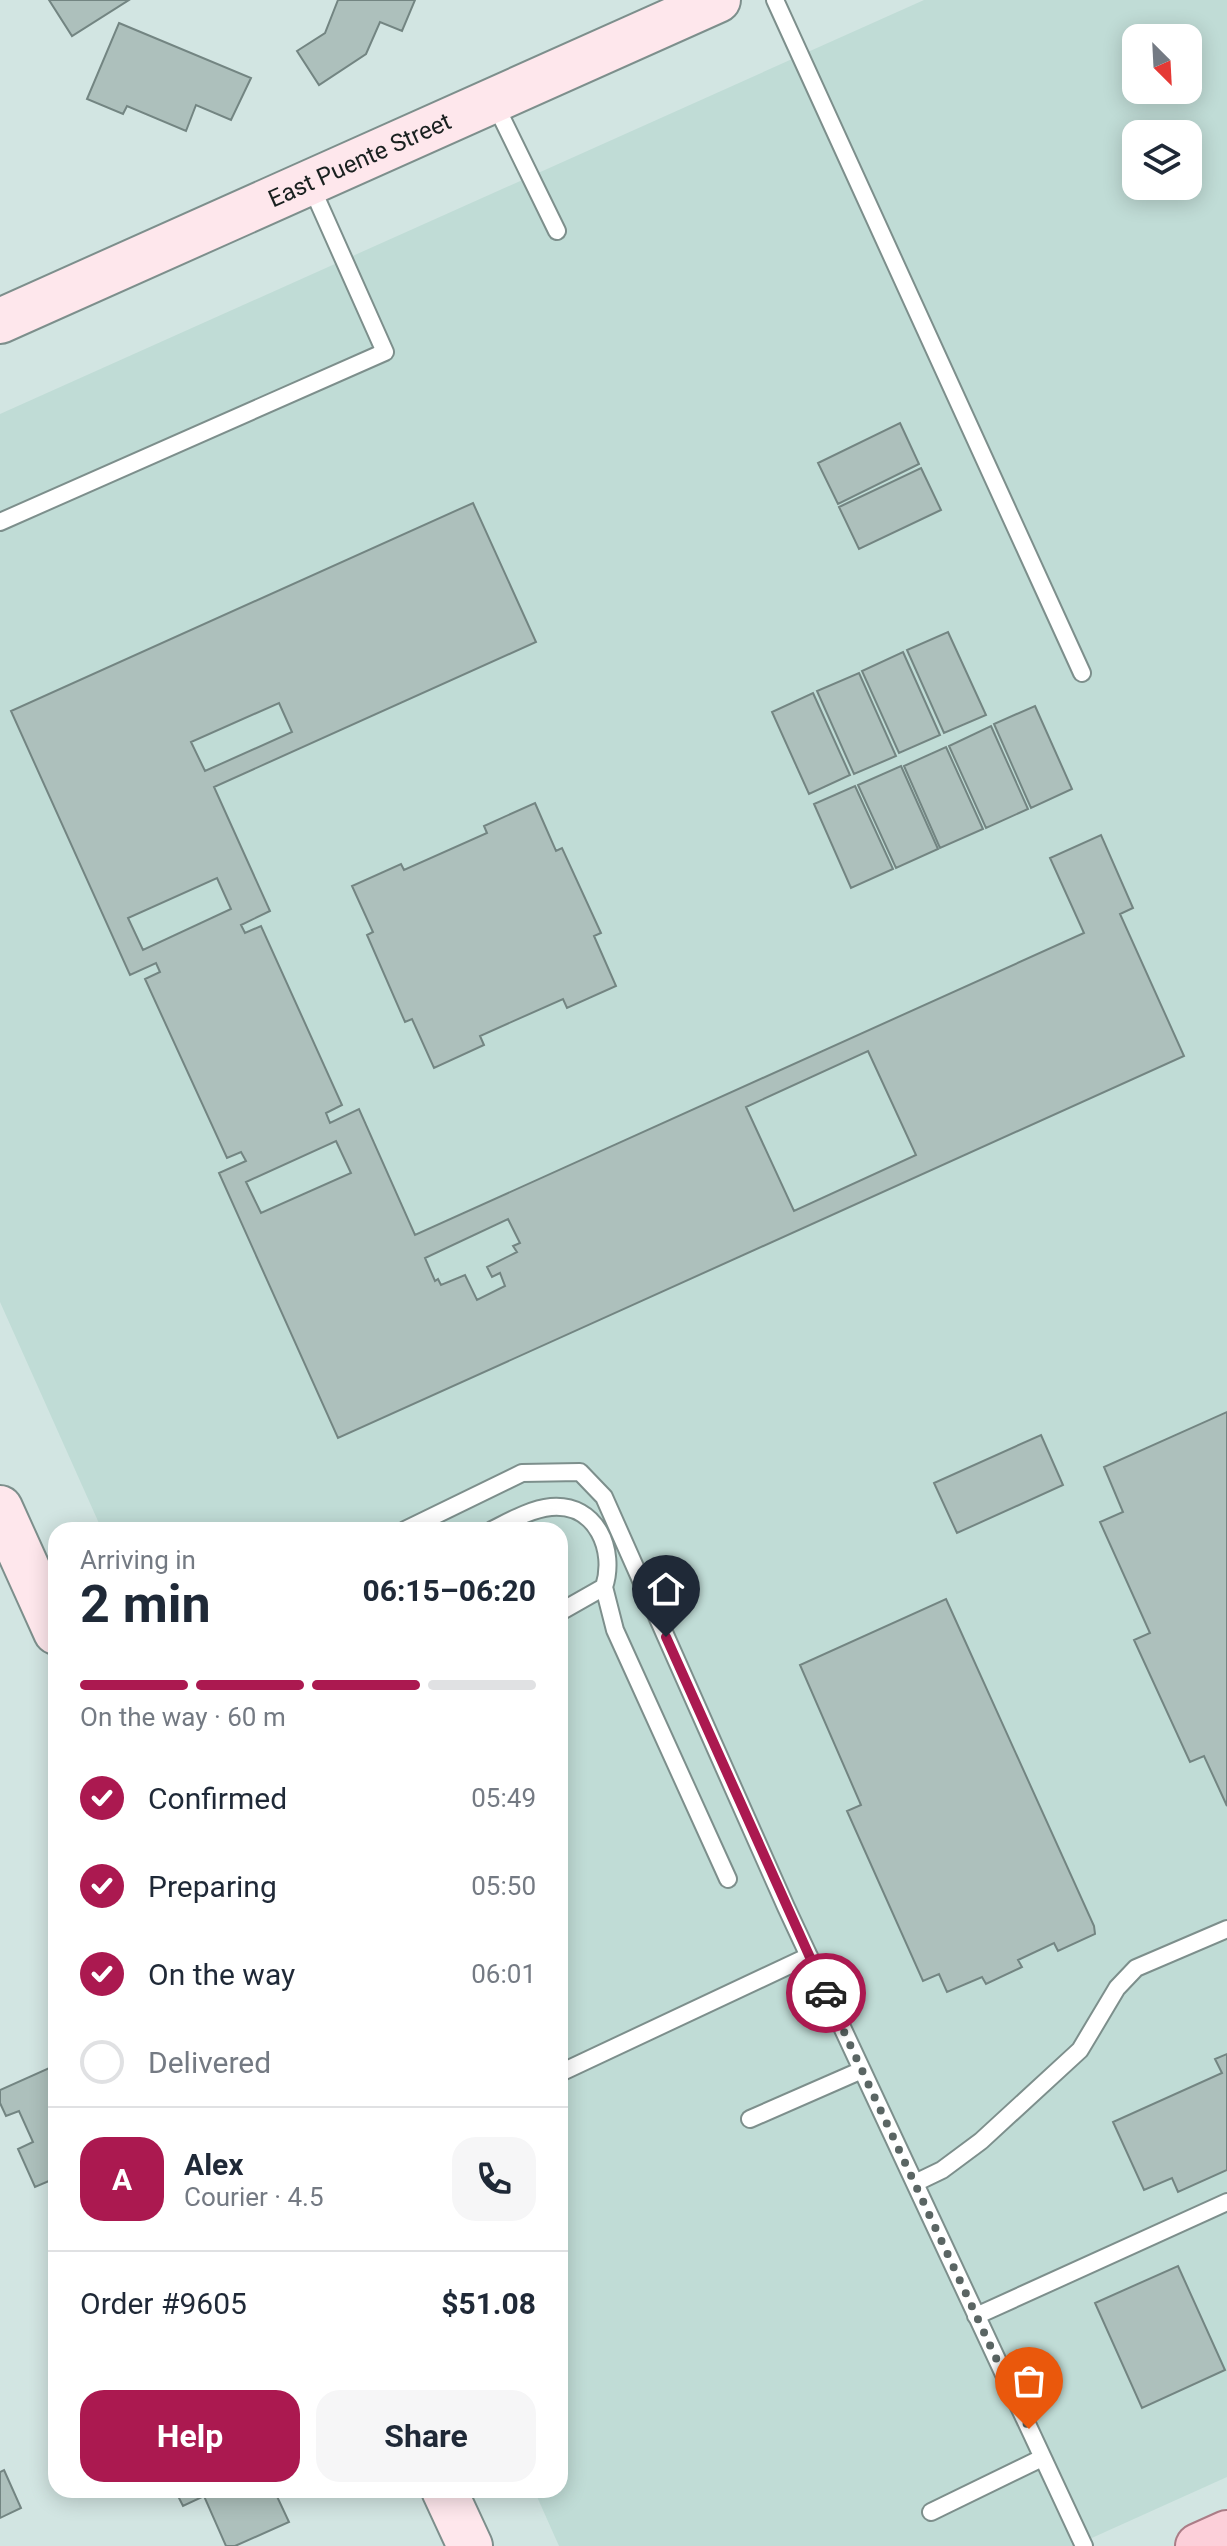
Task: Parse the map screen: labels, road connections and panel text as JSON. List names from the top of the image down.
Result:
{
  "streets": {
    "street": ["East Puente Street"]
  },
  "north": "bottom right",
  "page": {
    "heading": ["2 min", "Arriving in", "06:15–06:20"],
    "panel": [
      "Alex",
      "Courier · 4.5",
      "Order #9605",
      "$51.08"
    ],
    "bar": "On the way · 60 m",
    "list": [
      ["Confirmed", "05:49"],
      ["Preparing", "05:50"],
      ["On the way", "06:01"],
      "Delivered"
    ],
    "round": "A",
    "buttons": ["Help", "Share"]
  }
}
